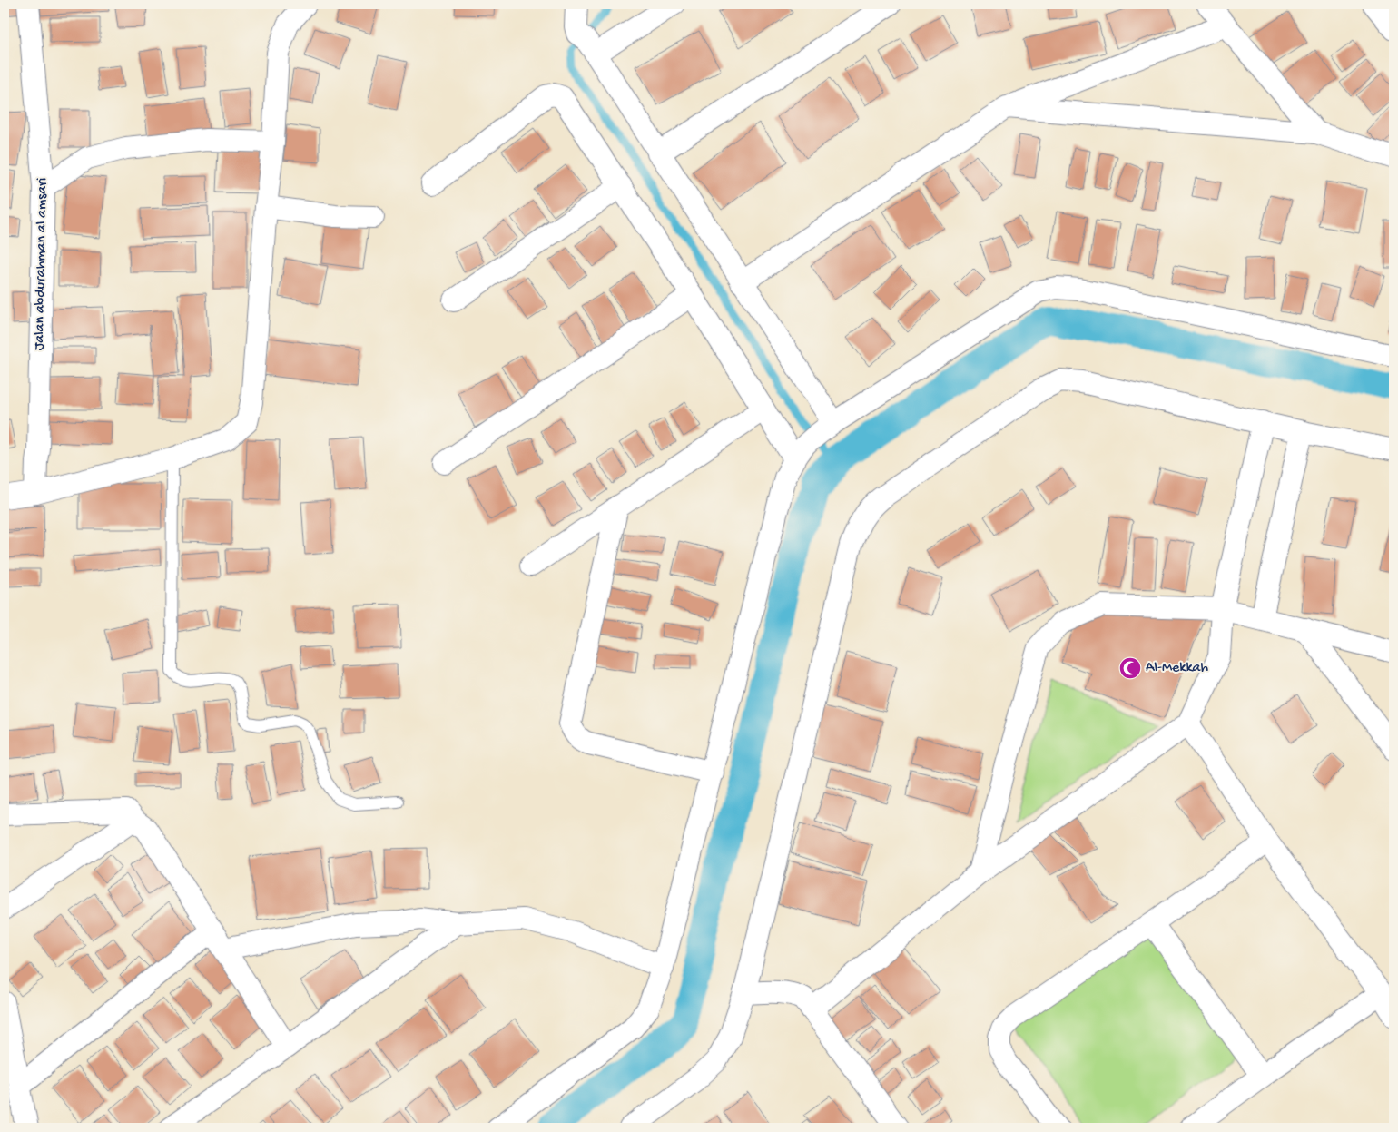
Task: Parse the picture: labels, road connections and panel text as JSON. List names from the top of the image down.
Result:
{
  "streets": {
    "street": ["Jalan abdurahman al amsari"]
  },
  "places": {
    "mosque": ["Al-Mekkah"]
  }
}
